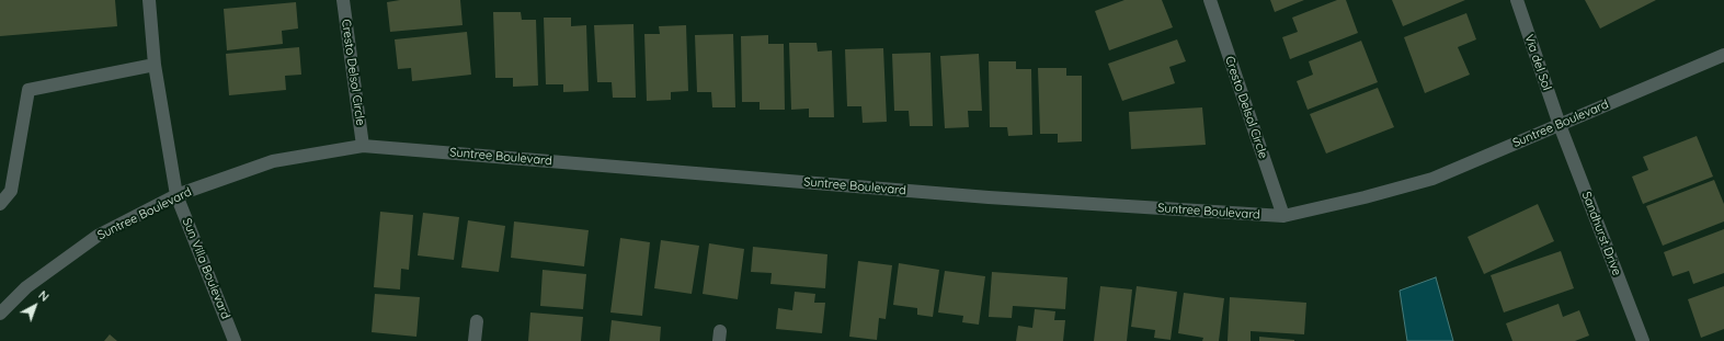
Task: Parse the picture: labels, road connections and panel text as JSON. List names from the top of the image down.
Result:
{
  "streets": {
    "street": [
      "Via del Sol",
      "Cresto Delsol Circle",
      "Suntree Boulevard",
      "Sandhurst Drive",
      "Sun Villa Boulevard"
    ]
  },
  "crossings": [
    ["Via del Sol", "Suntree Boulevard"],
    ["Via del Sol", "Sandhurst Drive"],
    ["Cresto Delsol Circle", "Suntree Boulevard"],
    ["Suntree Boulevard", "Sandhurst Drive"],
    ["Suntree Boulevard", "Sun Villa Boulevard"]
  ],
  "north": "top right"
}
